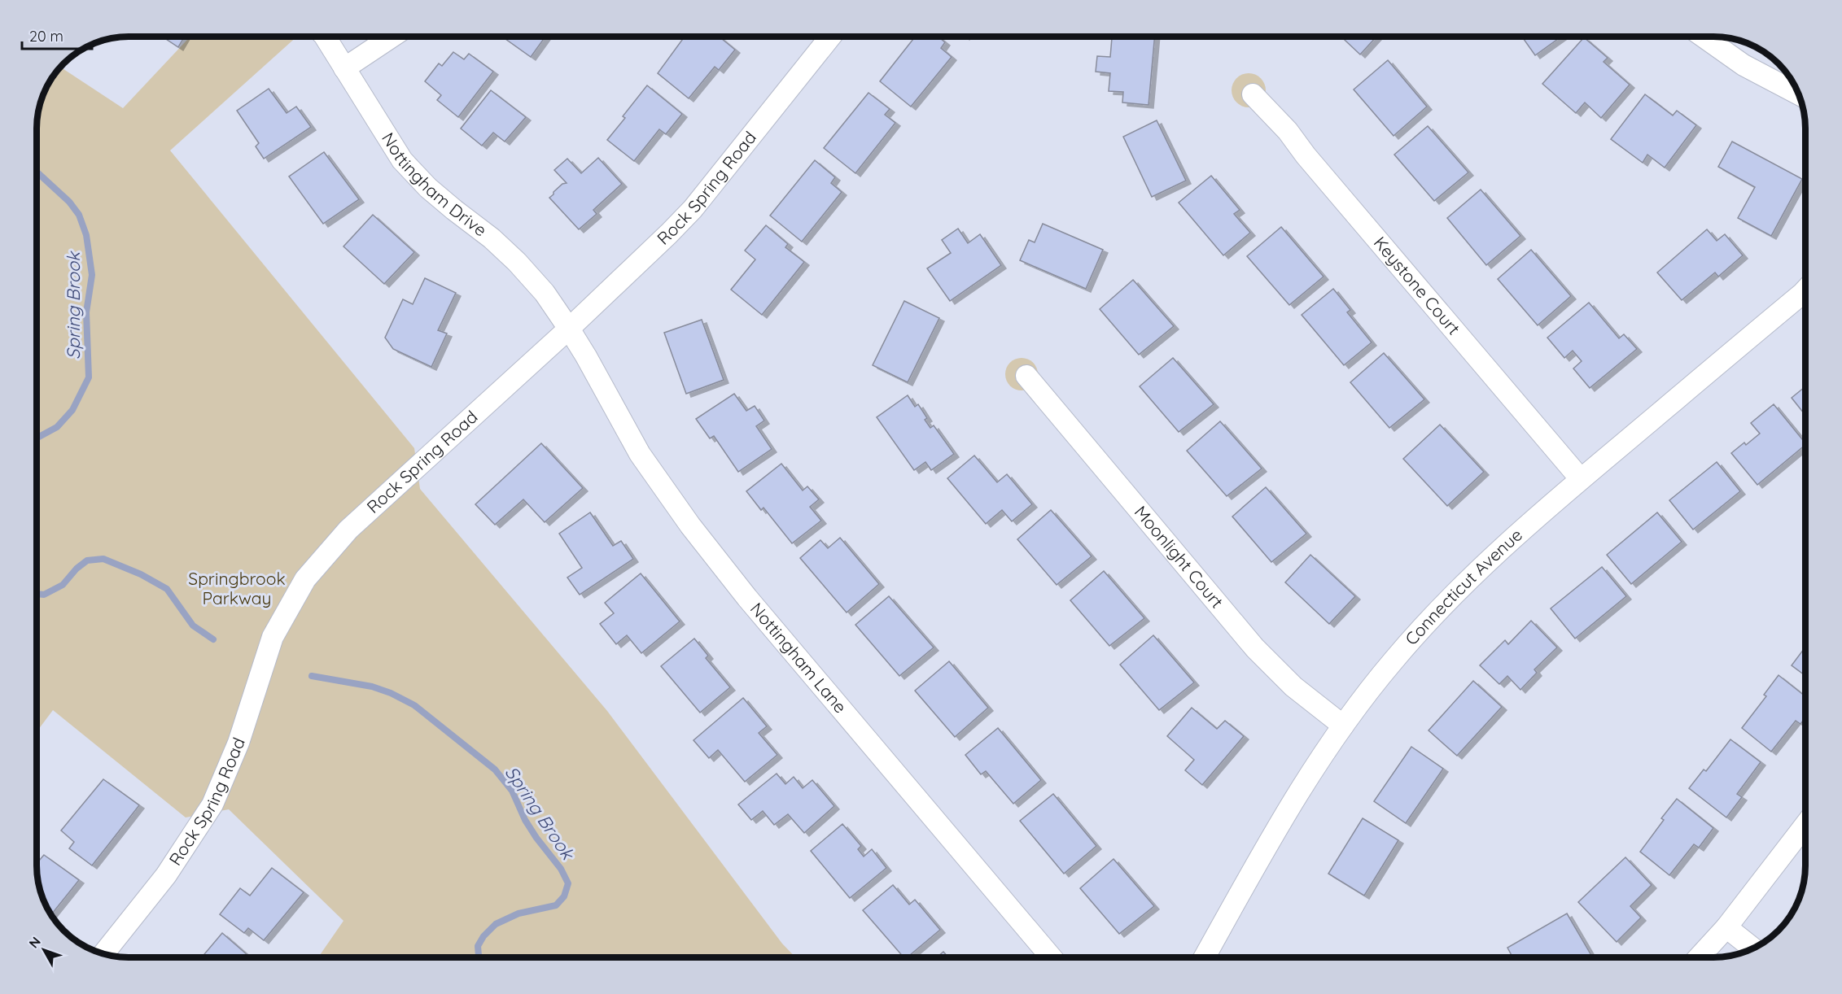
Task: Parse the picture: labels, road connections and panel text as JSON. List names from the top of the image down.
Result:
{
  "streets": {
    "street": [
      "Nottingham Drive",
      "Rock Spring Road",
      "Keystone Court",
      "Moonlight Court",
      "Connecticut Avenue",
      "Nottingham Lane"
    ]
  },
  "crossings": [
    ["Nottingham Drive", "Rock Spring Road"],
    ["Nottingham Drive", "Nottingham Lane"],
    ["Rock Spring Road", "Nottingham Lane"],
    ["Keystone Court", "Connecticut Avenue"],
    ["Moonlight Court", "Connecticut Avenue"]
  ],
  "water": ["Spring Brook"],
  "parks": ["Springbrook Parkway"],
  "scale_bar": "20 m",
  "north": "top left"
}
